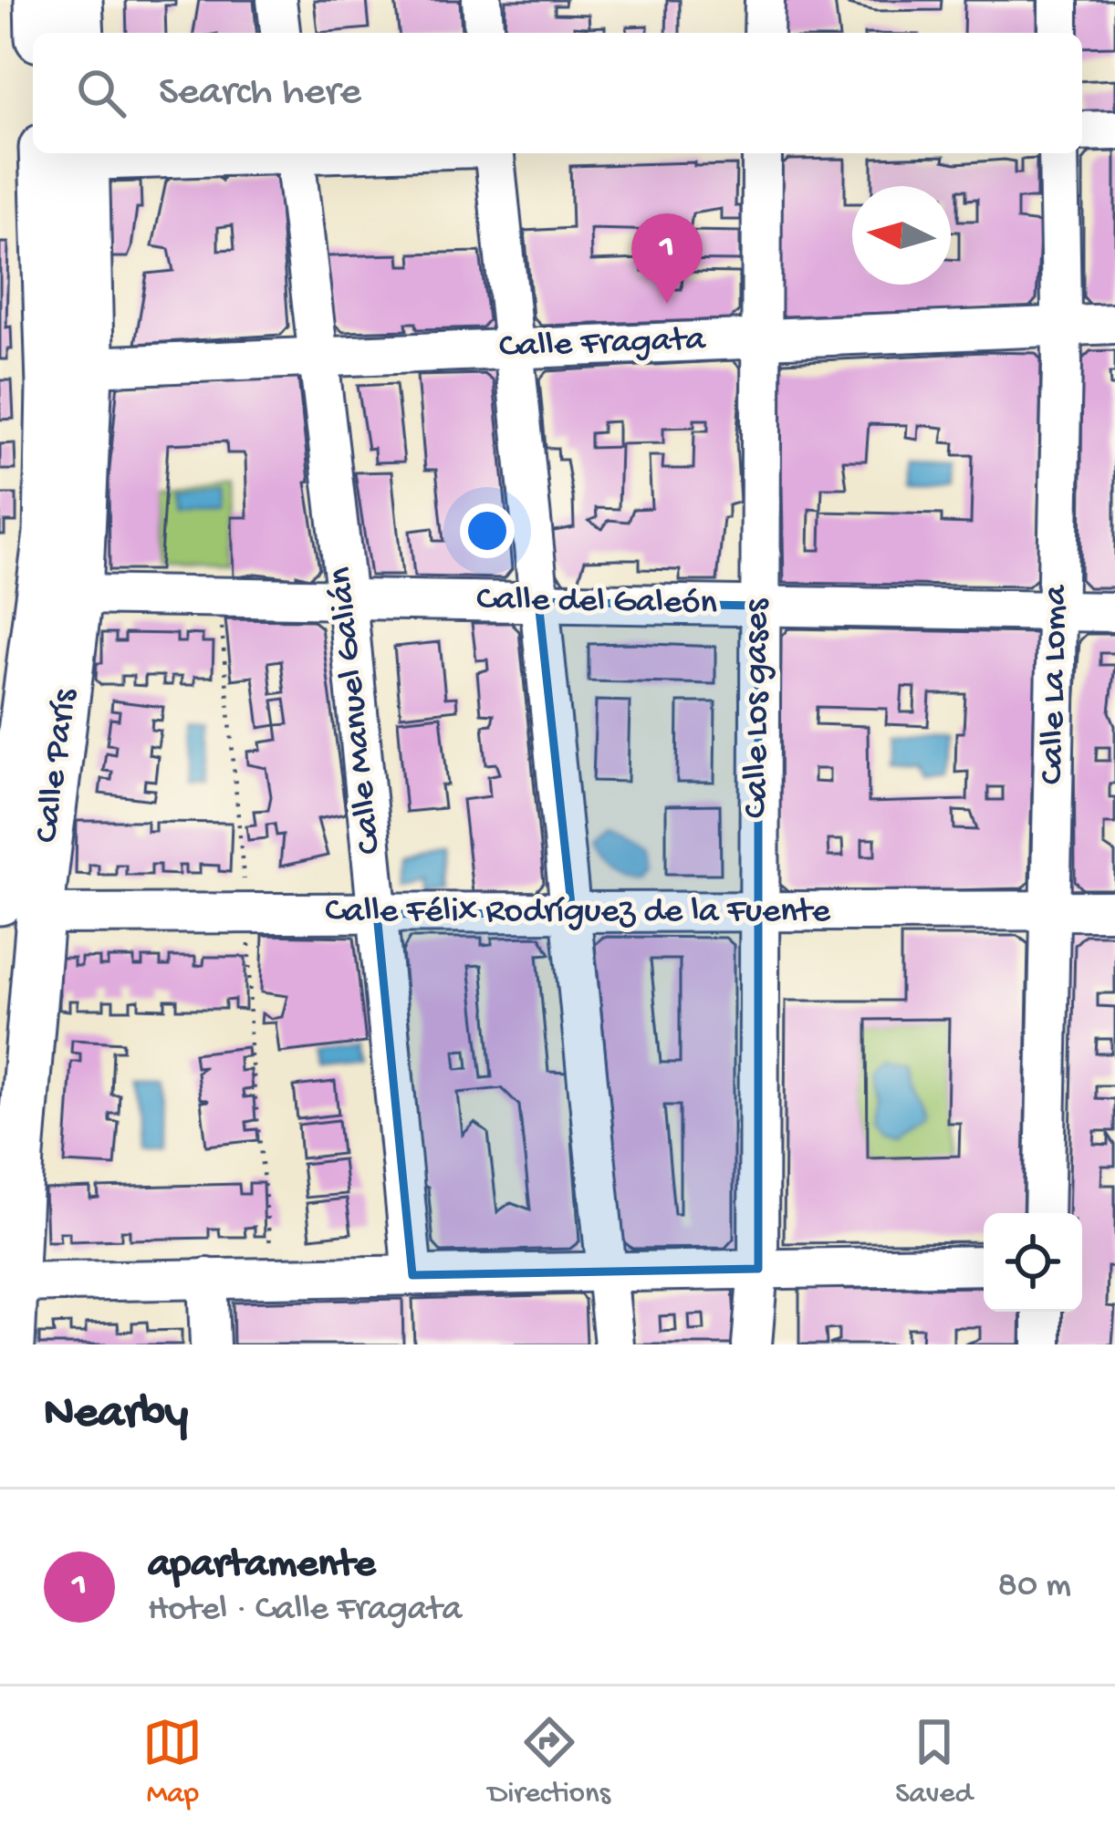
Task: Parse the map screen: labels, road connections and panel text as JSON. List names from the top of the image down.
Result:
{
  "streets": {
    "main road": ["Calle París"],
    "street": [
      "Calle Fragata",
      "Calle del Galeón",
      "Calle La Loma",
      "Calle Los gases",
      "Calle Manuel Galián",
      "Calle Félix Rodríguez de la Fuente"
    ]
  },
  "crossings": [
    ["Calle Fragata", "Calle La Loma"],
    ["Calle Fragata", "Calle Los gases"],
    ["Calle Fragata", "Calle Manuel Galián"],
    ["Calle Fragata", "Calle París"],
    ["Calle del Galeón", "Calle La Loma"],
    ["Calle del Galeón", "Calle Los gases"],
    ["Calle del Galeón", "Calle Manuel Galián"],
    ["Calle del Galeón", "Calle París"],
    ["Calle La Loma", "Calle Félix Rodríguez de la Fuente"],
    ["Calle Los gases", "Calle Félix Rodríguez de la Fuente"],
    ["Calle Manuel Galián", "Calle Félix Rodríguez de la Fuente"],
    ["Calle París", "Calle Félix Rodríguez de la Fuente"]
  ],
  "north": "left",
  "page": {
    "search": "Search here",
    "pins": "1",
    "heading": "Nearby",
    "list": [
      {
        "mark": "1",
        "name": "apartamente",
        "note": "Hotel · Calle Fragata",
        "value": "80 m"
      }
    ],
    "nav": ["Map", "Directions", "Saved"]
  }
}
